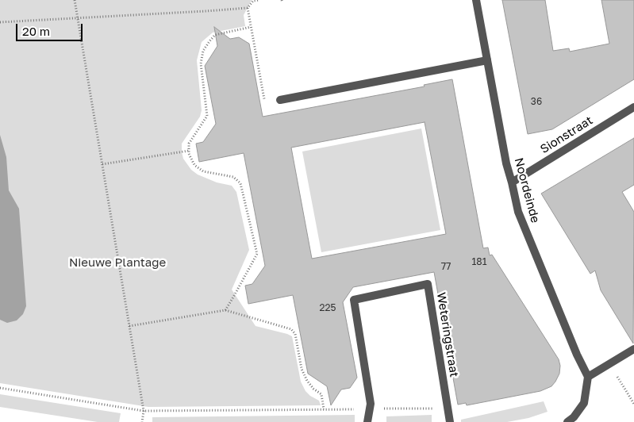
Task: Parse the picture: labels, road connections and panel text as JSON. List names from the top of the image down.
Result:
{
  "streets": {
    "street": ["Sionstraat", "Noordeinde", "Weteringstraat"]
  },
  "crossings": [
    ["Sionstraat", "Noordeinde"]
  ],
  "parks": ["Nieuwe Plantage"],
  "house_numbers": [
    "36",
    "181",
    "77",
    "225"
  ],
  "scale_bar": "20 m"
}
